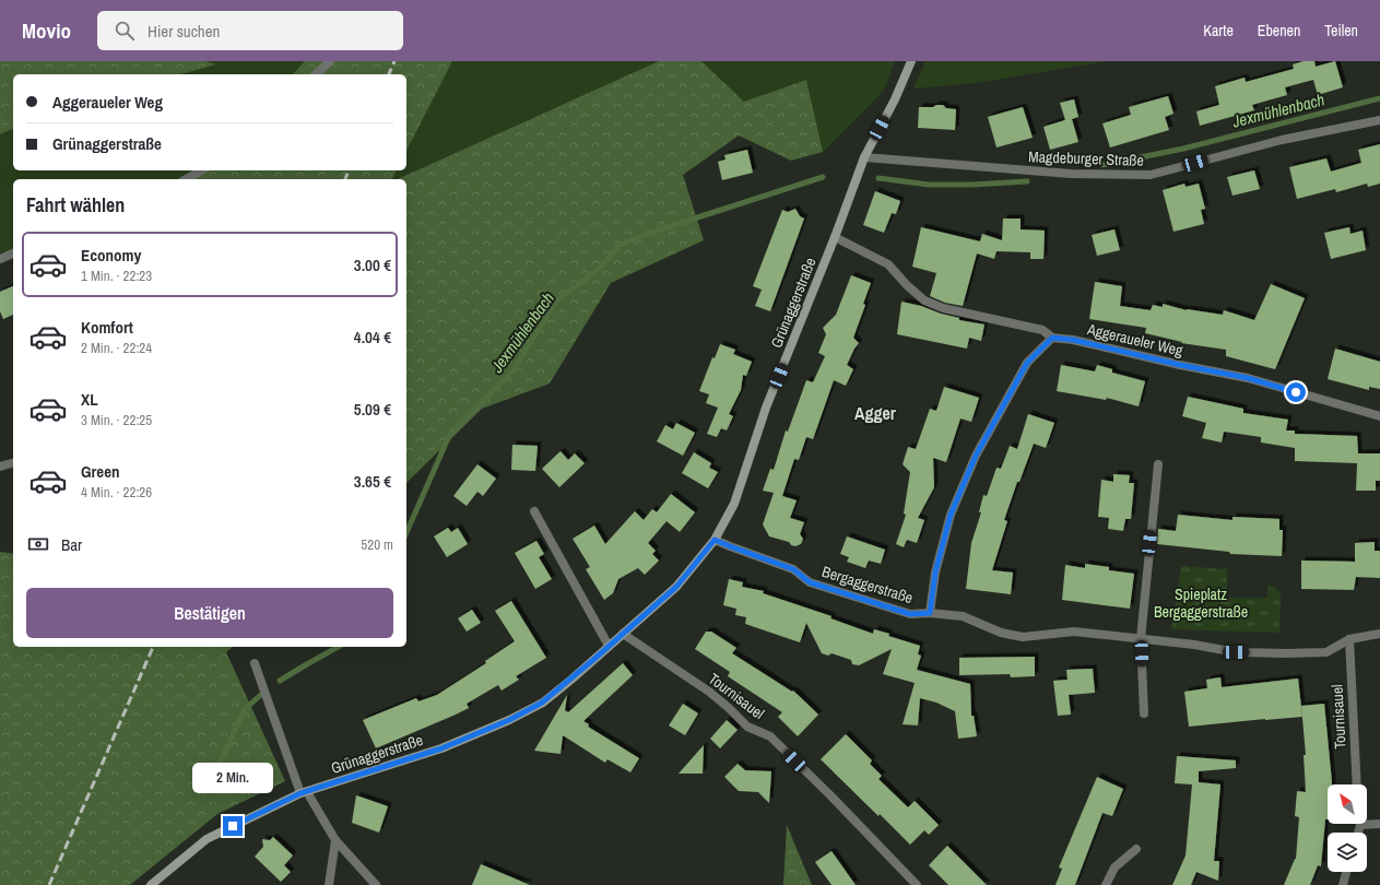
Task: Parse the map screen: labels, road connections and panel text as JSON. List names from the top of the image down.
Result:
{
  "streets": {
    "street": [
      "Magdeburger Straße",
      "Grünaggerstraße",
      "Aggeraueler Weg",
      "Bergaggerstraße",
      "Tournisauel"
    ]
  },
  "crossings": [
    ["Magdeburger Straße", "Grünaggerstraße"],
    ["Grünaggerstraße", "Bergaggerstraße"],
    ["Grünaggerstraße", "Tournisauel"],
    ["Bergaggerstraße", "Tournisauel"]
  ],
  "districts": ["Agger"],
  "water": ["Jexmühlenbach"],
  "parks": ["Spieplatz Bergaggerstraße"],
  "north": "top left",
  "page": {
    "header": "Movio",
    "search": "Hier suchen",
    "nav": ["Karte", "Ebenen", "Teilen"],
    "banner": ["Aggeraueler Weg", "Grünaggerstraße"],
    "heading": "Fahrt wählen",
    "list": [
      {
        "name": "Economy",
        "note": "1 Min. · 22:23",
        "value": "3.00 €"
      },
      {
        "name": "Komfort",
        "note": "2 Min. · 22:24",
        "value": "4.04 €"
      },
      {
        "name": "XL",
        "note": "3 Min. · 22:25",
        "value": "5.09 €"
      },
      {
        "name": "Green",
        "note": "4 Min. · 22:26",
        "value": "3.65 €"
      }
    ],
    "pay": ["Bar", "520 m"],
    "buttons": "Bestätigen",
    "bubble": "2 Min."
  }
}
